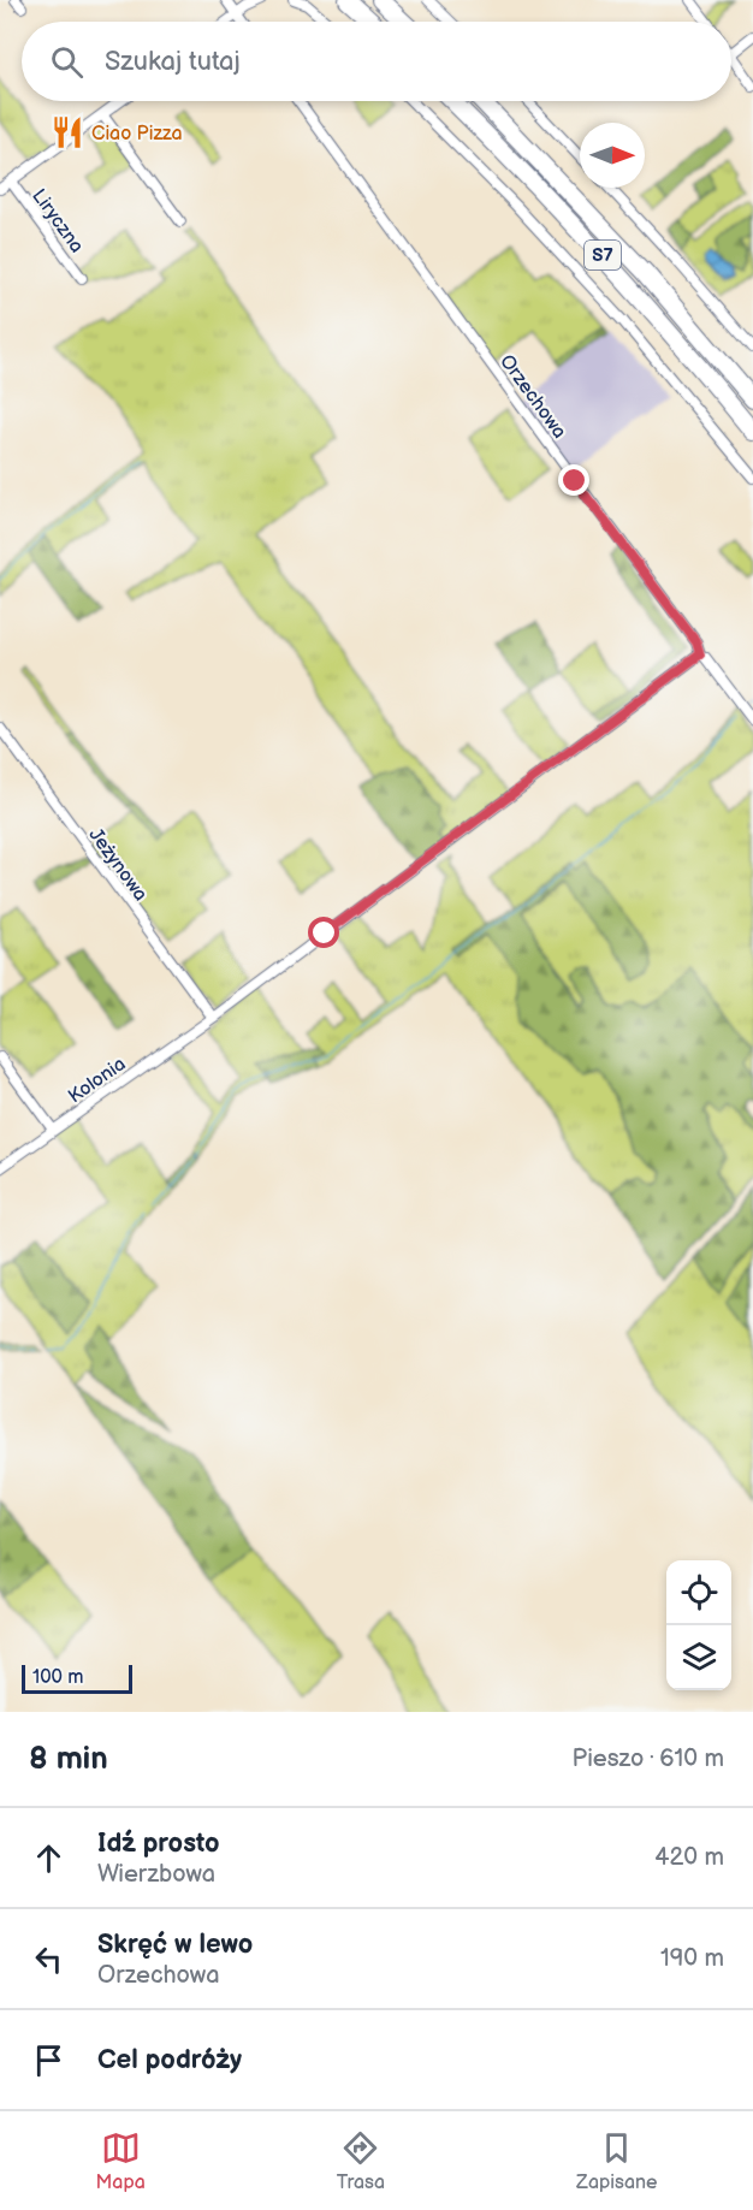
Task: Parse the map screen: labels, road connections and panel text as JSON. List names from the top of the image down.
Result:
{
  "streets": {
    "highway": ["S7"],
    "street": [
      "Liryczna",
      "Orzechowa",
      "Jeżynowa",
      "Kolonia"
    ]
  },
  "crossings": [
    ["Orzechowa", "Kolonia"],
    ["Jeżynowa", "Kolonia"]
  ],
  "places": {
    "restaurant": ["Ciao Pizza"]
  },
  "scale_bar": "100 m",
  "north": "right",
  "page": {
    "search": "Szukaj tutaj",
    "scale": "100 m",
    "heading": ["8 min", "Pieszo · 610 m"],
    "list": [
      ["Idź prosto", "Wierzbowa", "420 m"],
      ["Skręć w lewo", "Orzechowa", "190 m"],
      "Cel podróży"
    ],
    "nav": ["Mapa", "Trasa", "Zapisane"]
  }
}
